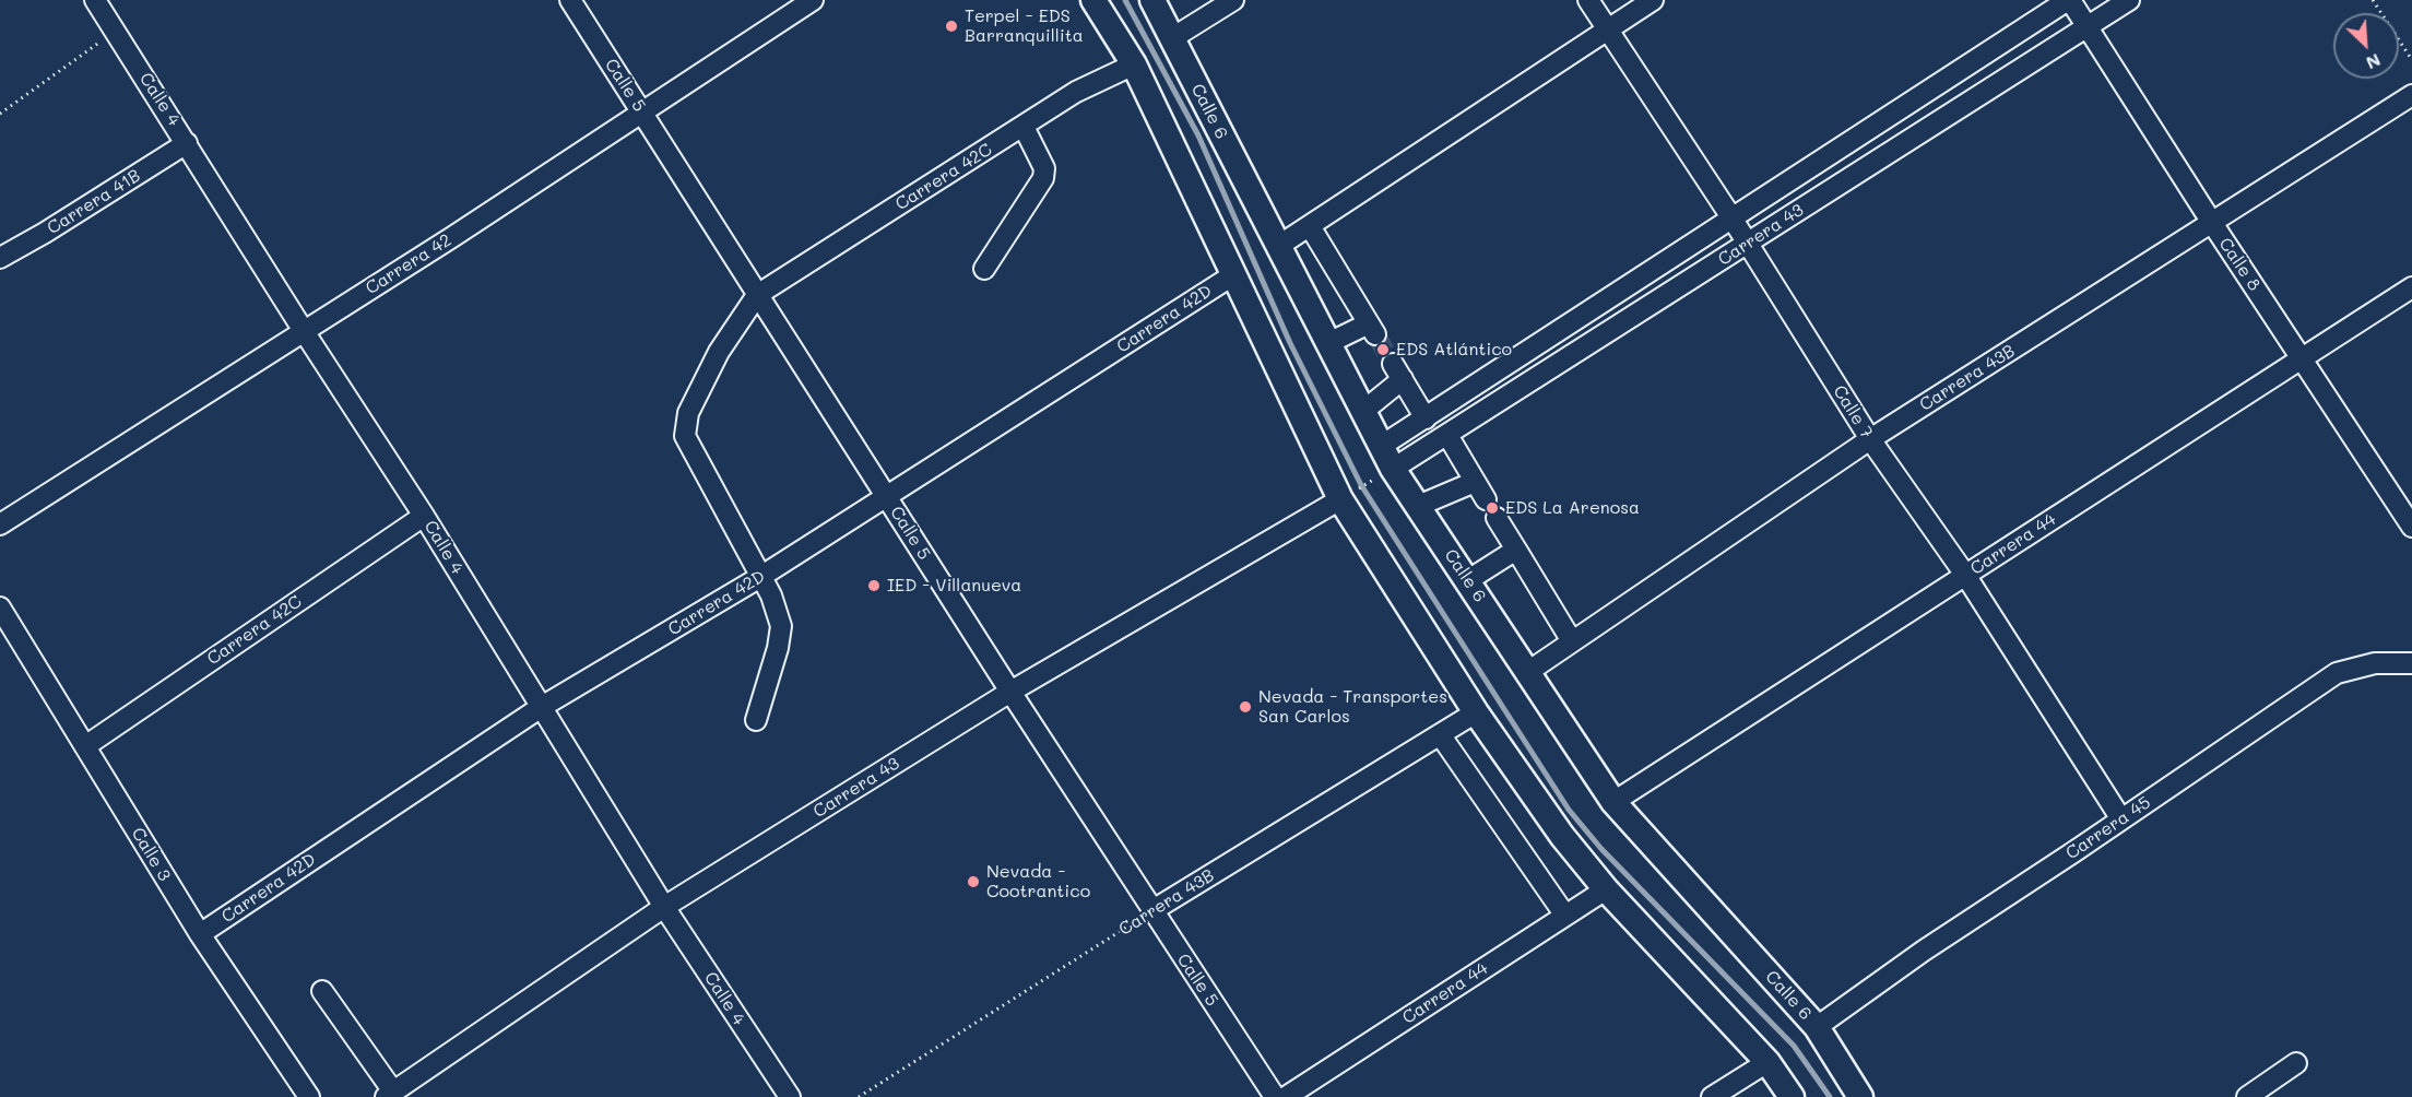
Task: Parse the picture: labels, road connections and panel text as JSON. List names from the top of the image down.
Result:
{
  "streets": {
    "main road": ["Calle 6"],
    "street": [
      "Calle 5",
      "Calle 4",
      "Carrera 42C",
      "Carrera 41B",
      "Carrera 43",
      "Carrera 42",
      "Calle 8",
      "Carrera 42D",
      "Carrera 43B",
      "Calle 7",
      "Carrera 44",
      "Carrera 45",
      "Calle 3"
    ]
  },
  "crossings": [
    ["Calle 5", "Carrera 42C"],
    ["Calle 5", "Carrera 43"],
    ["Calle 5", "Carrera 42"],
    ["Calle 5", "Carrera 42D"],
    ["Calle 5", "Carrera 43B"],
    ["Calle 4", "Carrera 42C"],
    ["Calle 4", "Carrera 41B"],
    ["Calle 4", "Carrera 43"],
    ["Calle 4", "Carrera 42"],
    ["Calle 4", "Carrera 42D"],
    ["Calle 6", "Carrera 43"],
    ["Calle 6", "Carrera 43B"],
    ["Calle 6", "Carrera 44"],
    ["Calle 6", "Carrera 45"],
    ["Carrera 42C", "Calle 3"],
    ["Carrera 43", "Calle 8"],
    ["Carrera 43", "Calle 7"],
    ["Calle 8", "Carrera 43B"],
    ["Calle 8", "Carrera 44"],
    ["Carrera 42D", "Calle 3"],
    ["Carrera 43B", "Calle 7"],
    ["Calle 7", "Carrera 44"],
    ["Calle 7", "Carrera 45"]
  ],
  "places": [
    "Terpel - EDS Barranquillita",
    "EDS Atlántico",
    "EDS La Arenosa",
    "IED - Villanueva",
    "Nevada - Transportes San Carlos",
    "Nevada - Cootrantico"
  ],
  "north": "bottom right"
}
